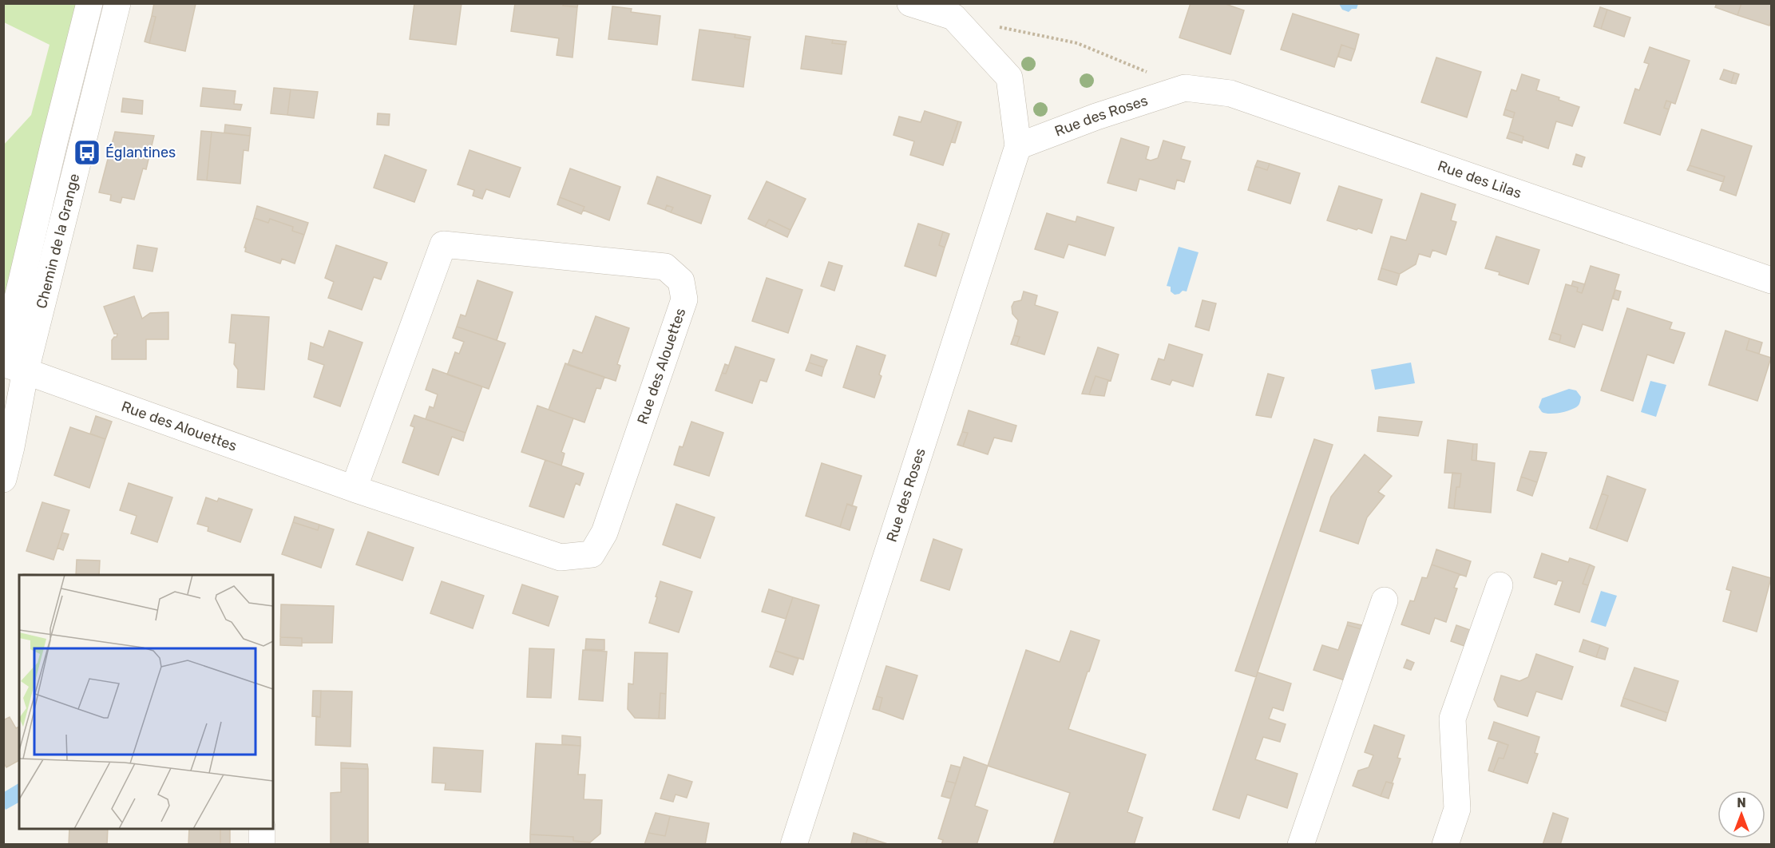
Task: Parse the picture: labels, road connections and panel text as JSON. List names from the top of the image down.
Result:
{
  "streets": {
    "street": [
      "Rue des Roses",
      "Rue des Lilas",
      "Chemin de la Grange",
      "Rue des Alouettes"
    ]
  },
  "crossings": [
    ["Rue des Roses", "Rue des Lilas"],
    ["Chemin de la Grange", "Rue des Alouettes"]
  ],
  "places": {
    "bus stop": ["Églantines"]
  },
  "north": "top"
}
